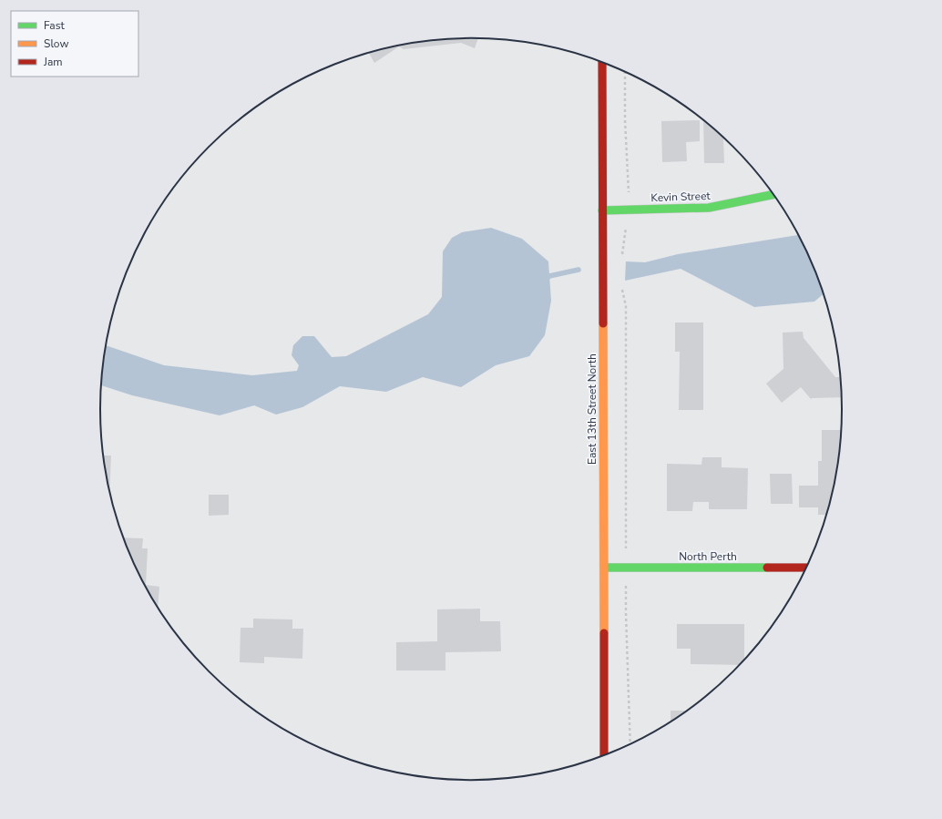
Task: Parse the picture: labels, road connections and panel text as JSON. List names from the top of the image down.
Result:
{
  "streets": {
    "main road": ["Kevin Street", "East 13th Street North", "North Perth"]
  },
  "crossings": [
    ["Kevin Street", "East 13th Street North"],
    ["East 13th Street North", "North Perth"]
  ],
  "legend": ["Fast", "Slow", "Jam"]
}
